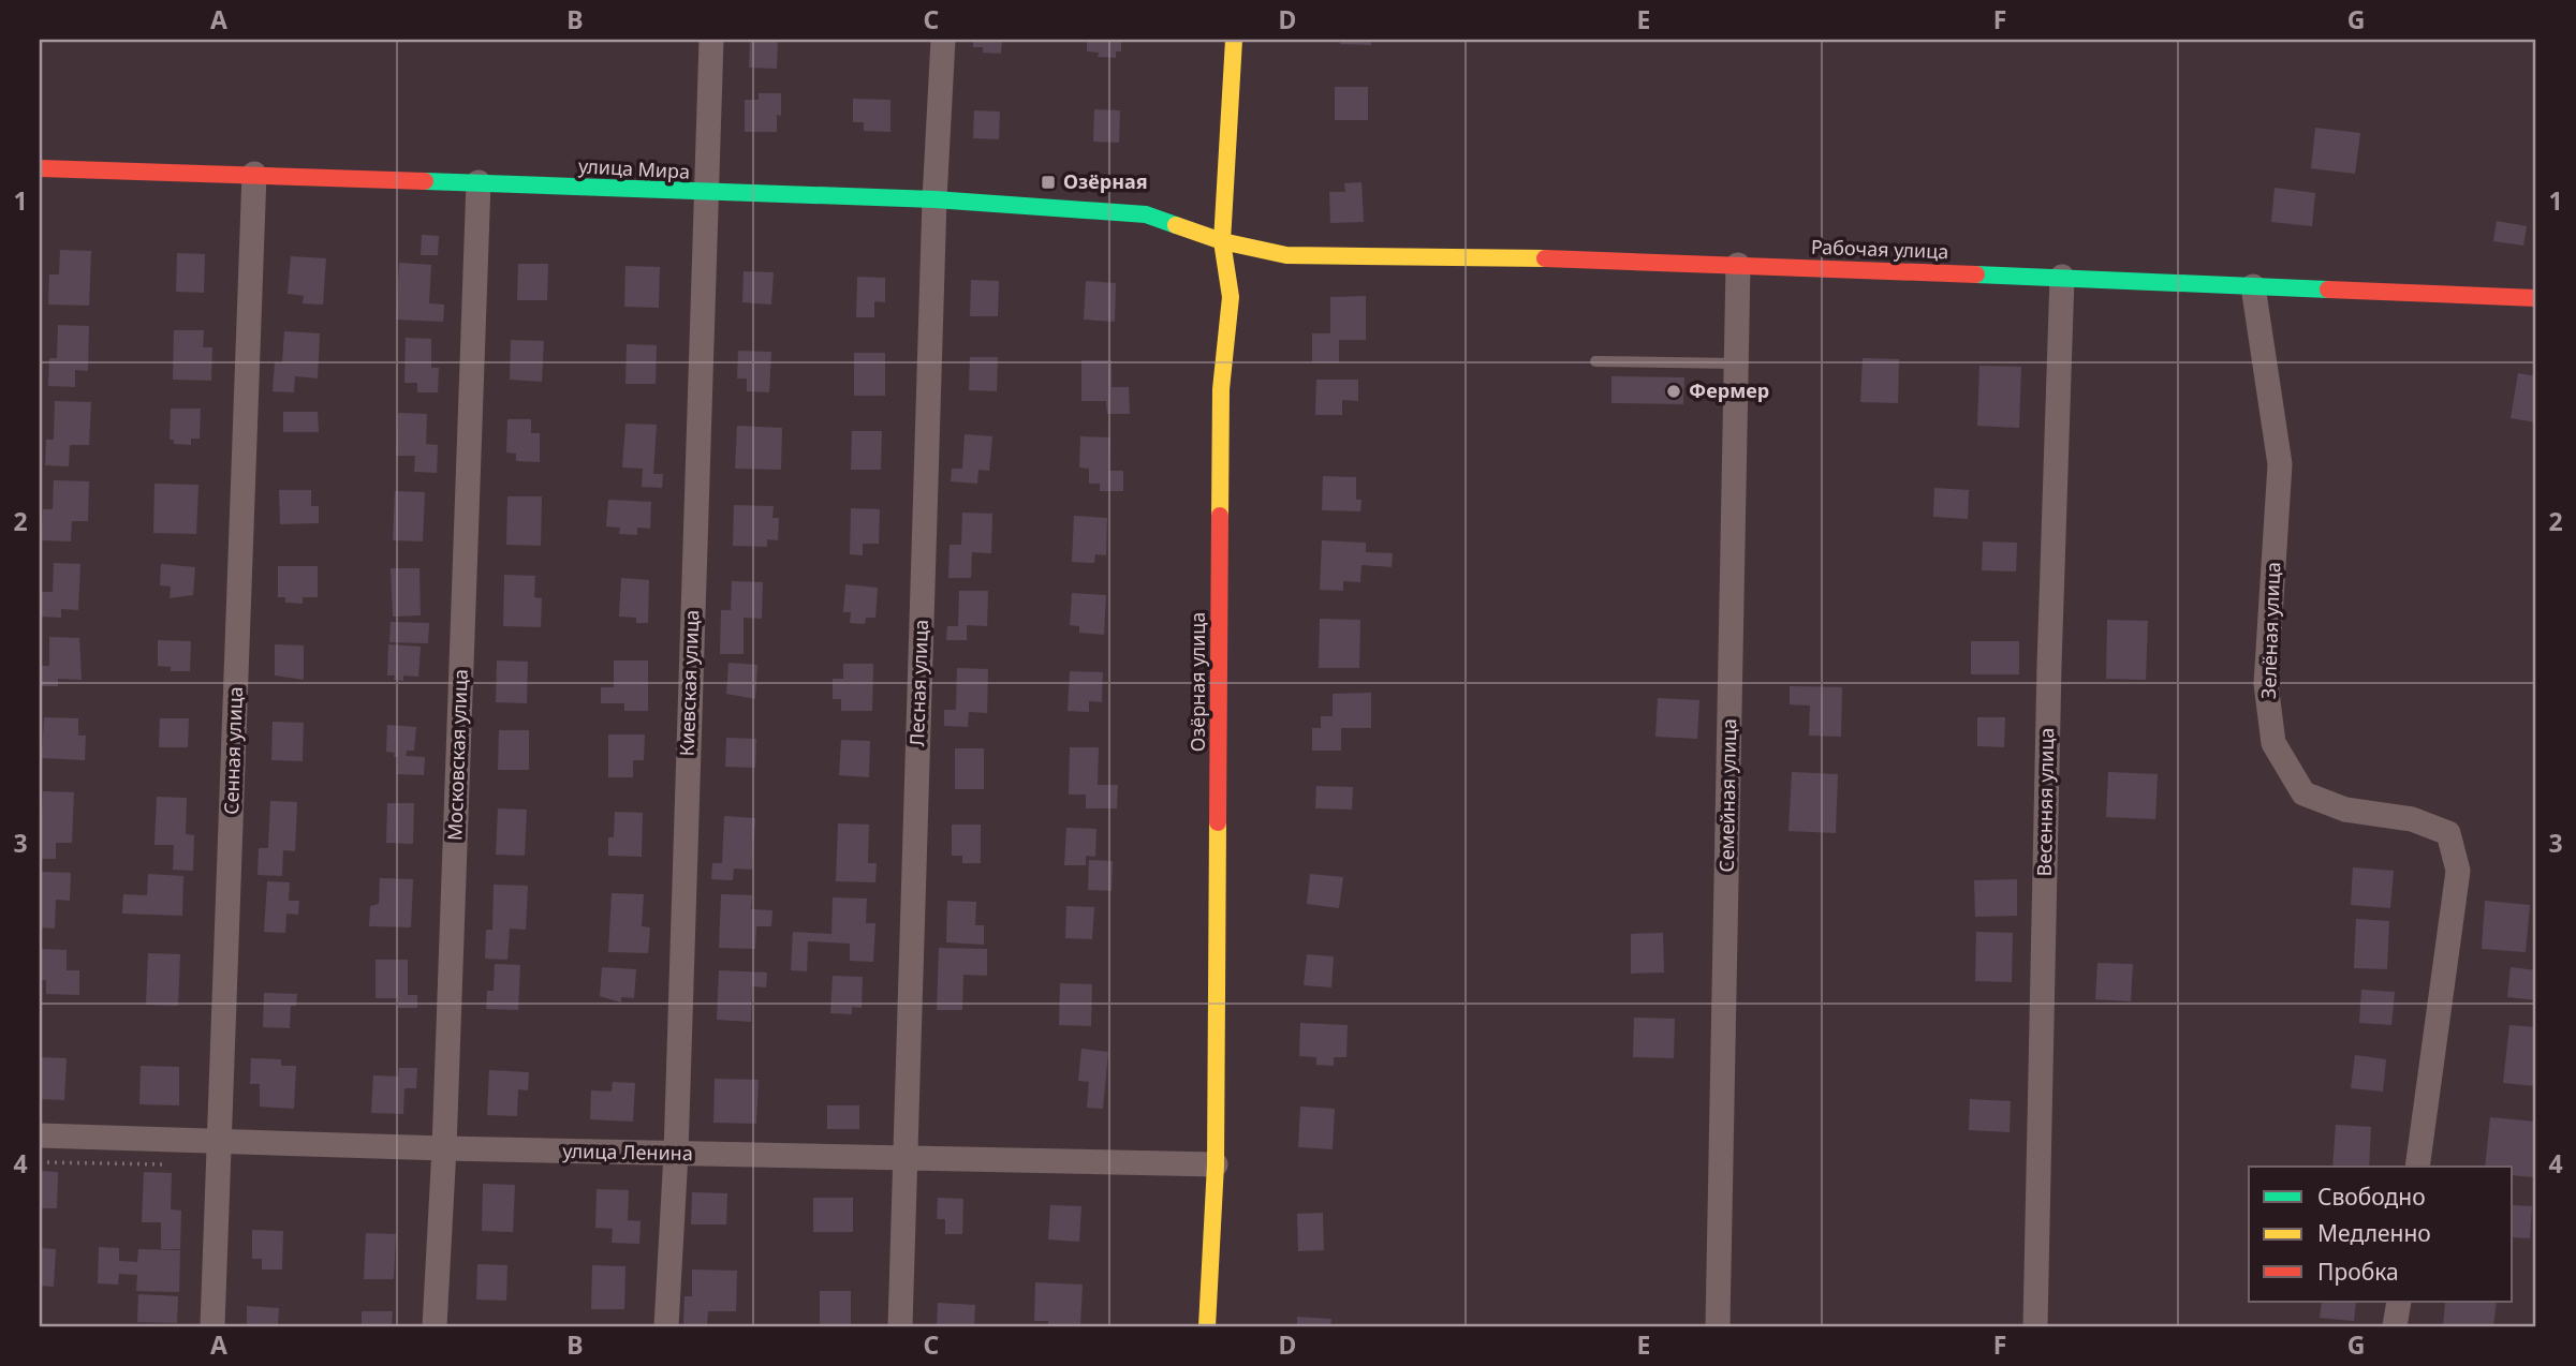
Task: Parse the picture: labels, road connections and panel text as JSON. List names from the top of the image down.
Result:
{
  "streets": {
    "street": [
      "улица Мира",
      "Рабочая улица",
      "Зелёная улица",
      "Озёрная улица",
      "Киевская улица",
      "Лесная улица",
      "Сенная улица",
      "Московская улица",
      "Семейная улица",
      "Весенняя улица",
      "улица Ленина"
    ]
  },
  "crossings": [
    ["улица Мира", "Рабочая улица"],
    ["улица Мира", "Озёрная улица"],
    ["улица Мира", "Киевская улица"],
    ["улица Мира", "Лесная улица"],
    ["улица Мира", "Сенная улица"],
    ["улица Мира", "Московская улица"],
    ["Рабочая улица", "Зелёная улица"],
    ["Рабочая улица", "Озёрная улица"],
    ["Рабочая улица", "Семейная улица"],
    ["Рабочая улица", "Весенняя улица"],
    ["Озёрная улица", "улица Ленина"],
    ["Киевская улица", "улица Ленина"],
    ["Лесная улица", "улица Ленина"],
    ["Сенная улица", "улица Ленина"],
    ["Московская улица", "улица Ленина"]
  ],
  "places": {
    "transit": ["Озёрная"],
    "other": ["Фермер"]
  },
  "legend": ["Свободно", "Медленно", "Пробка"],
  "grid": {
    "columns": [
      "A",
      "B",
      "C",
      "D",
      "E",
      "F",
      "G"
    ],
    "rows": [
      "1",
      "2",
      "3",
      "4"
    ]
  }
}
